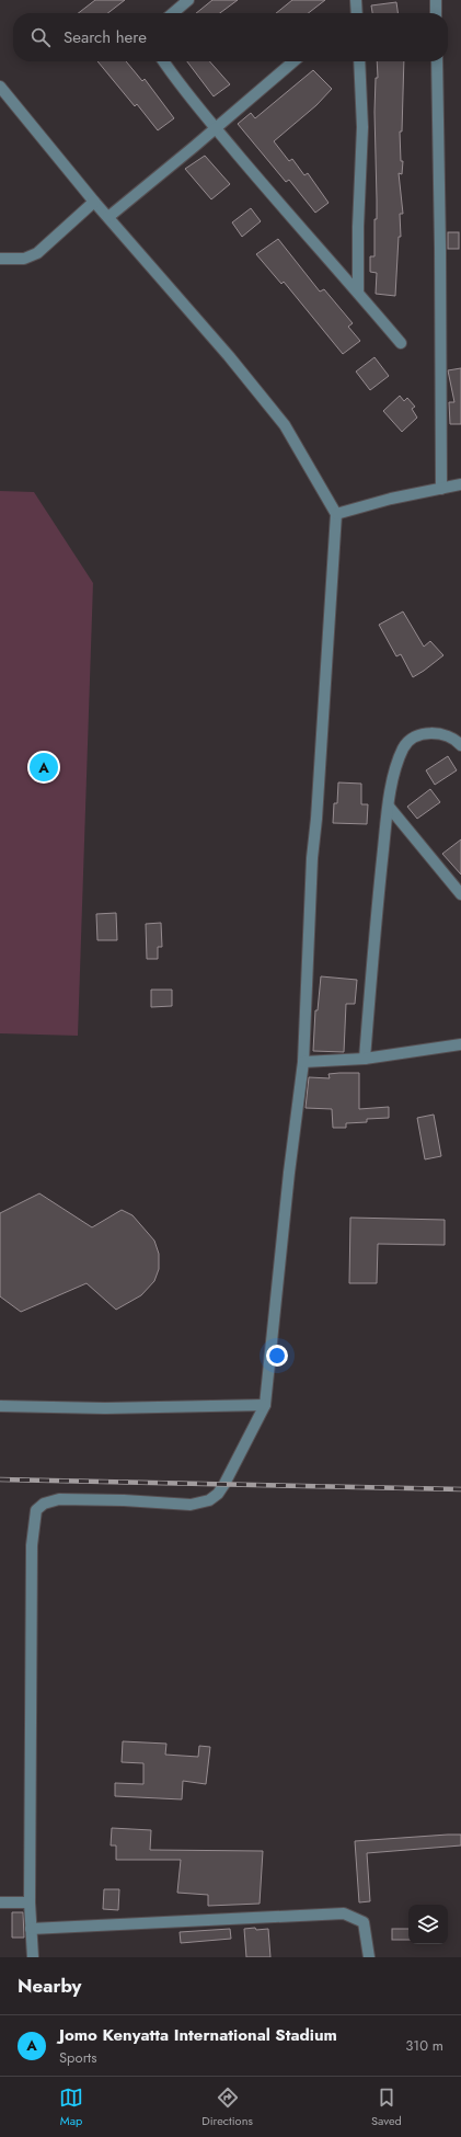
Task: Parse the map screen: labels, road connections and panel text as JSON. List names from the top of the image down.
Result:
{
  "page": {
    "search": "Search here",
    "pins": "A",
    "heading": "Nearby",
    "list": [
      {
        "mark": "A",
        "name": "Jomo Kenyatta International Stadium",
        "note": "Sports",
        "value": "310 m"
      }
    ],
    "nav": ["Map", "Directions", "Saved"]
  }
}
